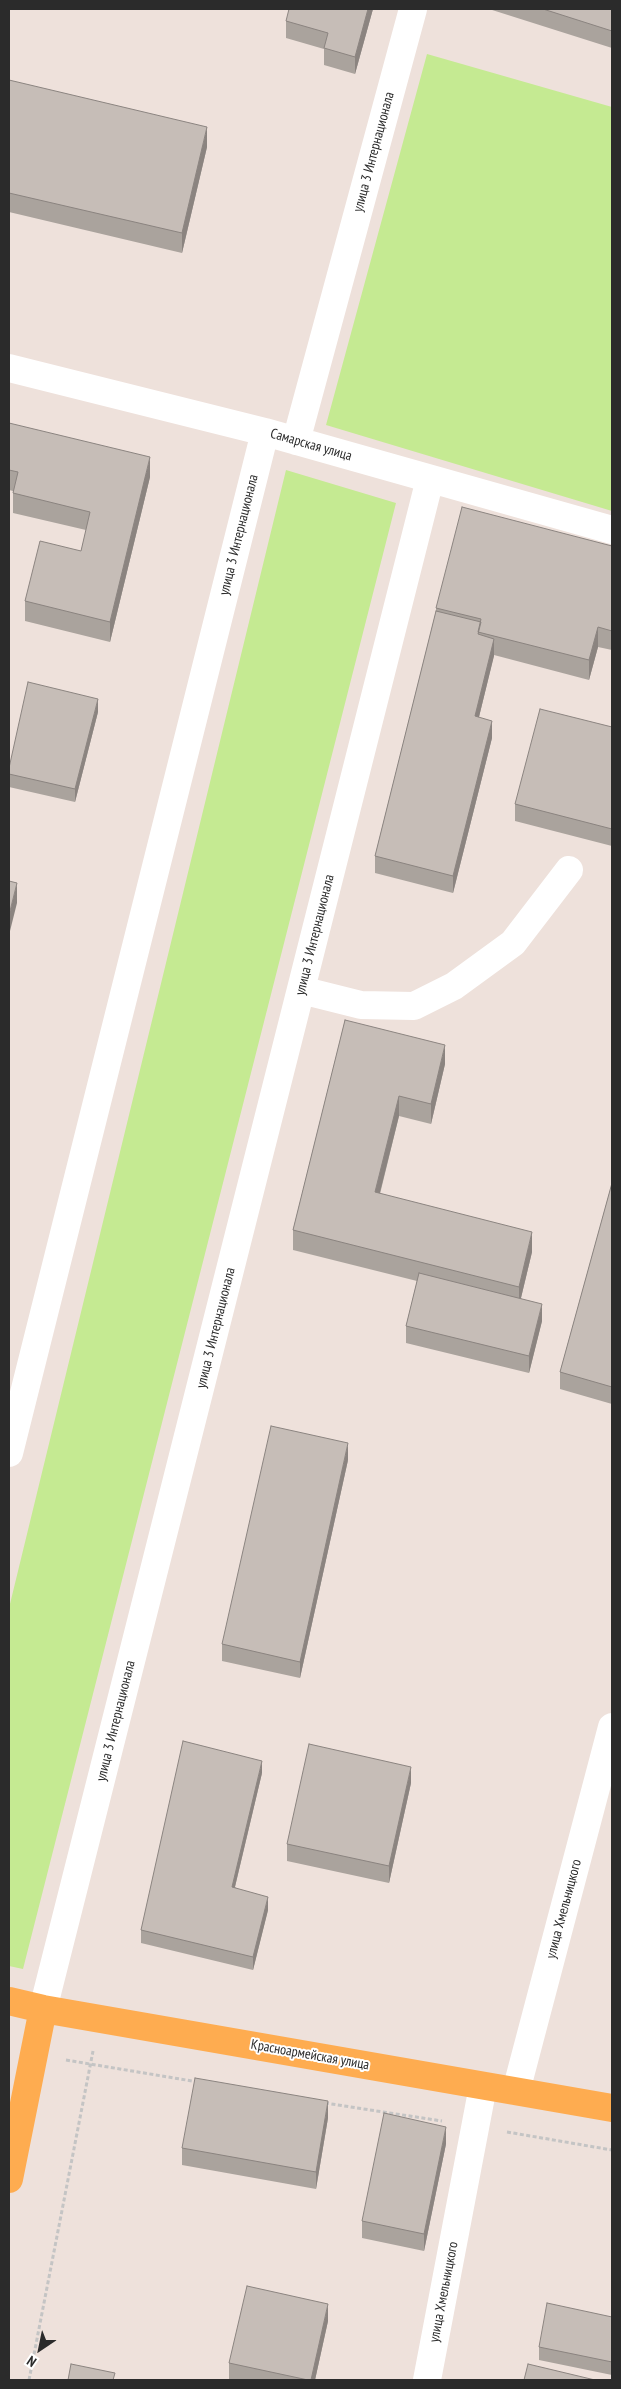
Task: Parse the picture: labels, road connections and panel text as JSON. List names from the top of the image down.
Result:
{
  "streets": {
    "main road": ["улица 3 Интернационала", "Красноармейская улица"],
    "street": ["Самарская улица", "улица Хмельницкого"]
  },
  "crossings": [
    ["улица 3 Интернационала", "Самарская улица"],
    ["улица 3 Интернационала", "Красноармейская улица"],
    ["улица Хмельницкого", "Красноармейская улица"]
  ],
  "north": "bottom left"
}
